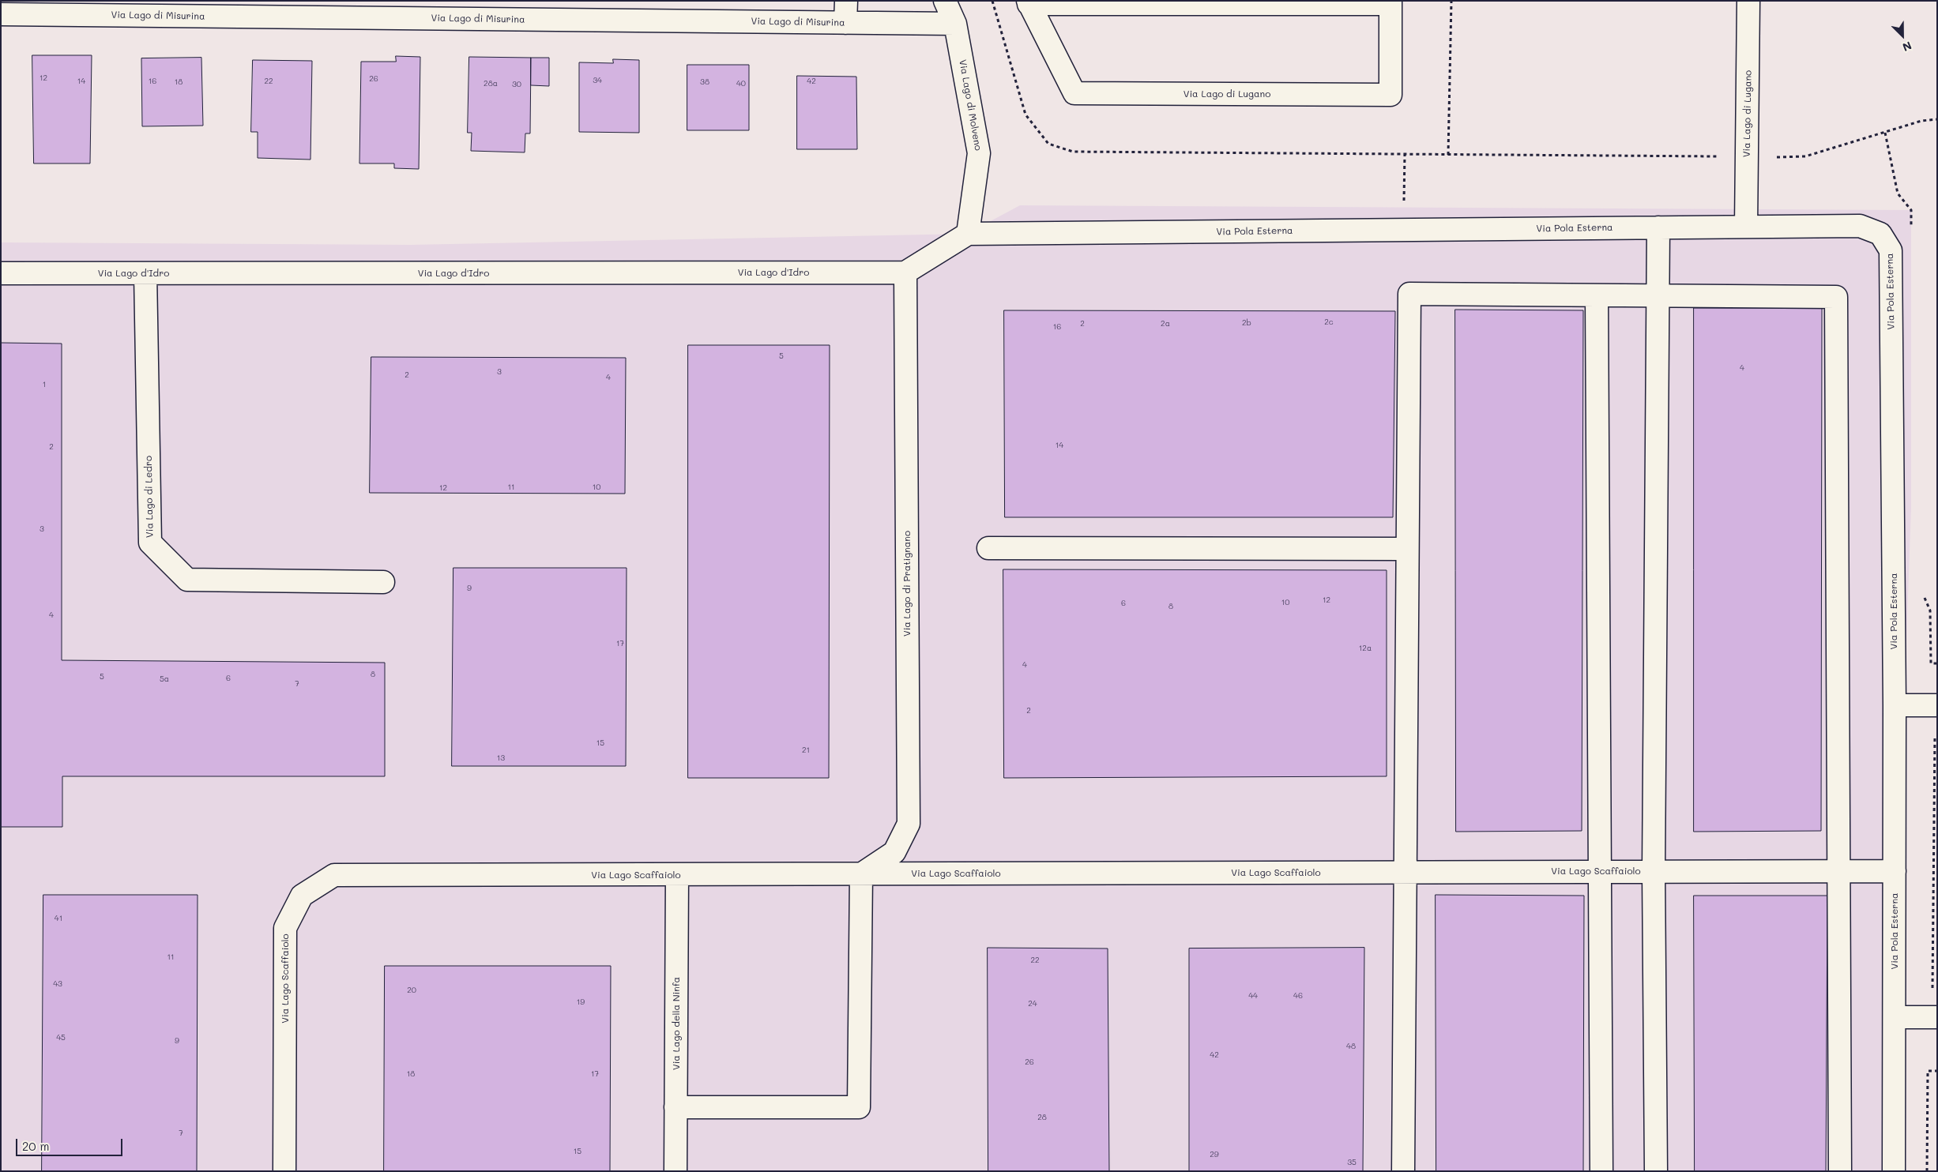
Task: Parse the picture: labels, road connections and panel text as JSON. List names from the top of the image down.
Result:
{
  "streets": {
    "street": [
      "Via Lago di Misurina",
      "Via Lago di Lugano",
      "Via Lago di Molveno",
      "Via Pola Esterna",
      "Via Lago d'Idro",
      "Via Lago di Ledro",
      "Via Lago di Pratignano",
      "Via Lago Scaffaiolo",
      "Via Lago della Ninfa"
    ]
  },
  "crossings": [
    ["Via Lago di Misurina", "Via Lago di Molveno"],
    ["Via Lago di Lugano", "Via Pola Esterna"],
    ["Via Lago di Molveno", "Via Pola Esterna"],
    ["Via Pola Esterna", "Via Lago Scaffaiolo"],
    ["Via Lago d'Idro", "Via Lago di Ledro"],
    ["Via Lago d'Idro", "Via Lago di Pratignano"],
    ["Via Lago di Pratignano", "Via Lago Scaffaiolo"],
    ["Via Lago Scaffaiolo", "Via Lago della Ninfa"]
  ],
  "house_numbers": [
    "12",
    "26",
    "34",
    "14",
    "16",
    "22",
    "42",
    "18",
    "38",
    "28a",
    "40",
    "30",
    "2c",
    "2b",
    "2",
    "2a",
    "16",
    "5",
    "4",
    "3",
    "2",
    "4",
    "1",
    "14",
    "2",
    "11",
    "10",
    "12",
    "3",
    "9",
    "12",
    "10",
    "6",
    "8",
    "4",
    "17",
    "12a",
    "4",
    "8",
    "5",
    "6",
    "5a",
    "7",
    "2",
    "15",
    "21",
    "13",
    "41",
    "11",
    "22",
    "43",
    "20",
    "44",
    "46",
    "19",
    "24",
    "45",
    "9",
    "48",
    "42",
    "26",
    "18",
    "17",
    "28",
    "7",
    "15",
    "29",
    "35"
  ],
  "scale_bar": "20 m",
  "north": "bottom right"
}
